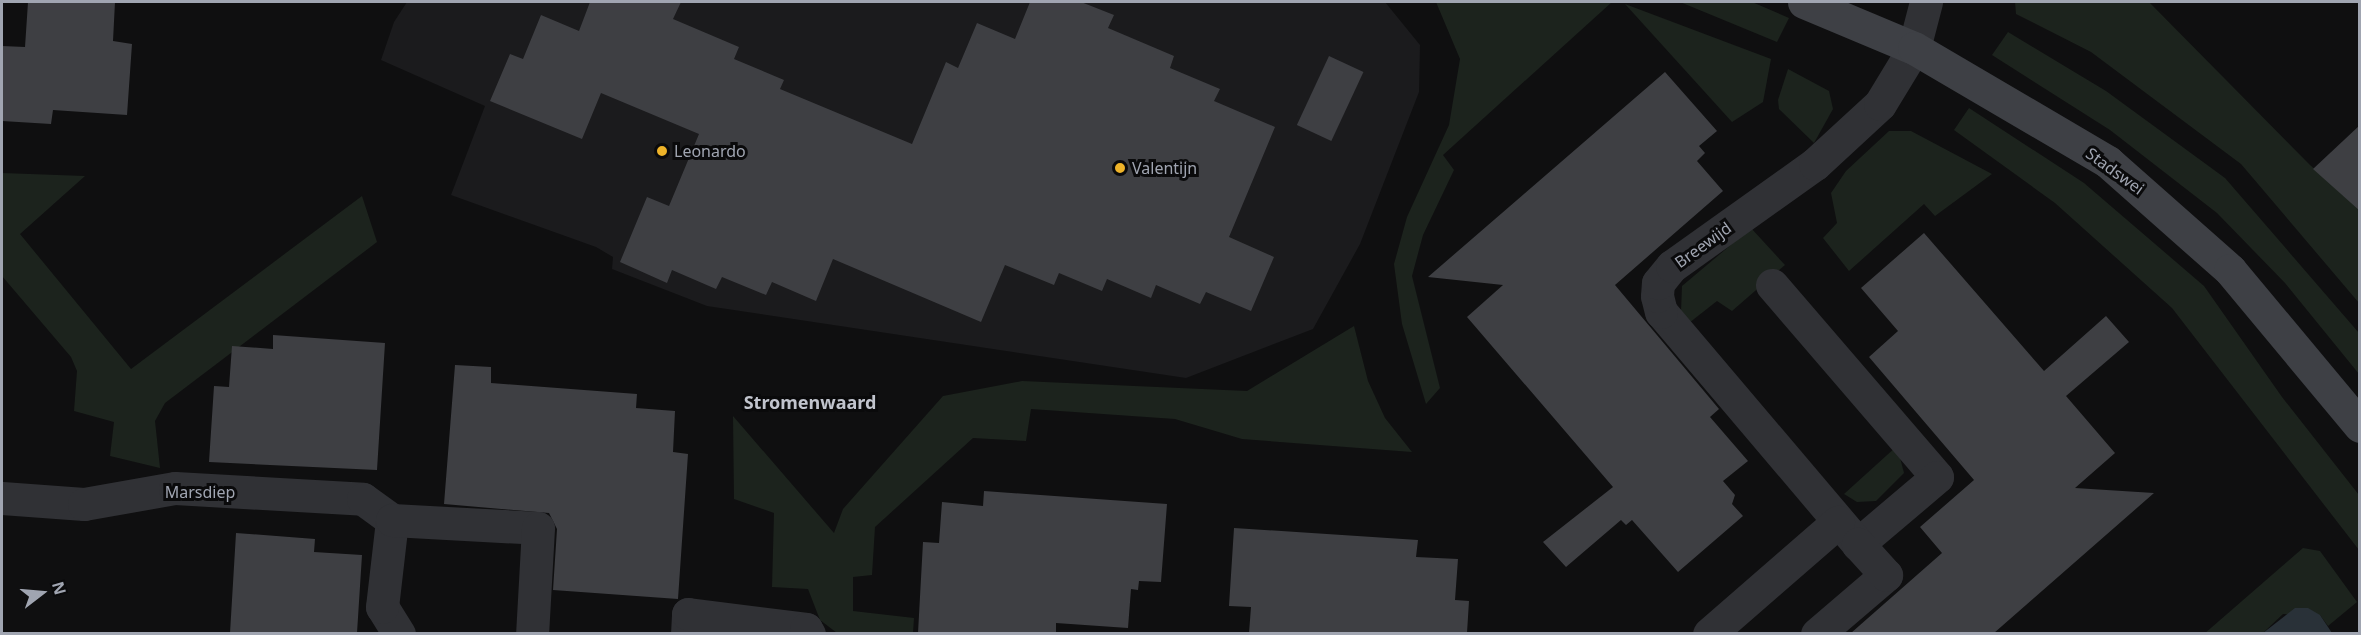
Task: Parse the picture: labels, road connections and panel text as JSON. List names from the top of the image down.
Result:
{
  "streets": {
    "street": ["Stadswei", "Breewijd", "Marsdiep"]
  },
  "crossings": [
    ["Stadswei", "Breewijd"]
  ],
  "districts": ["Stromenwaard"],
  "places": ["Leonardo", "Valentijn"],
  "north": "right"
}
